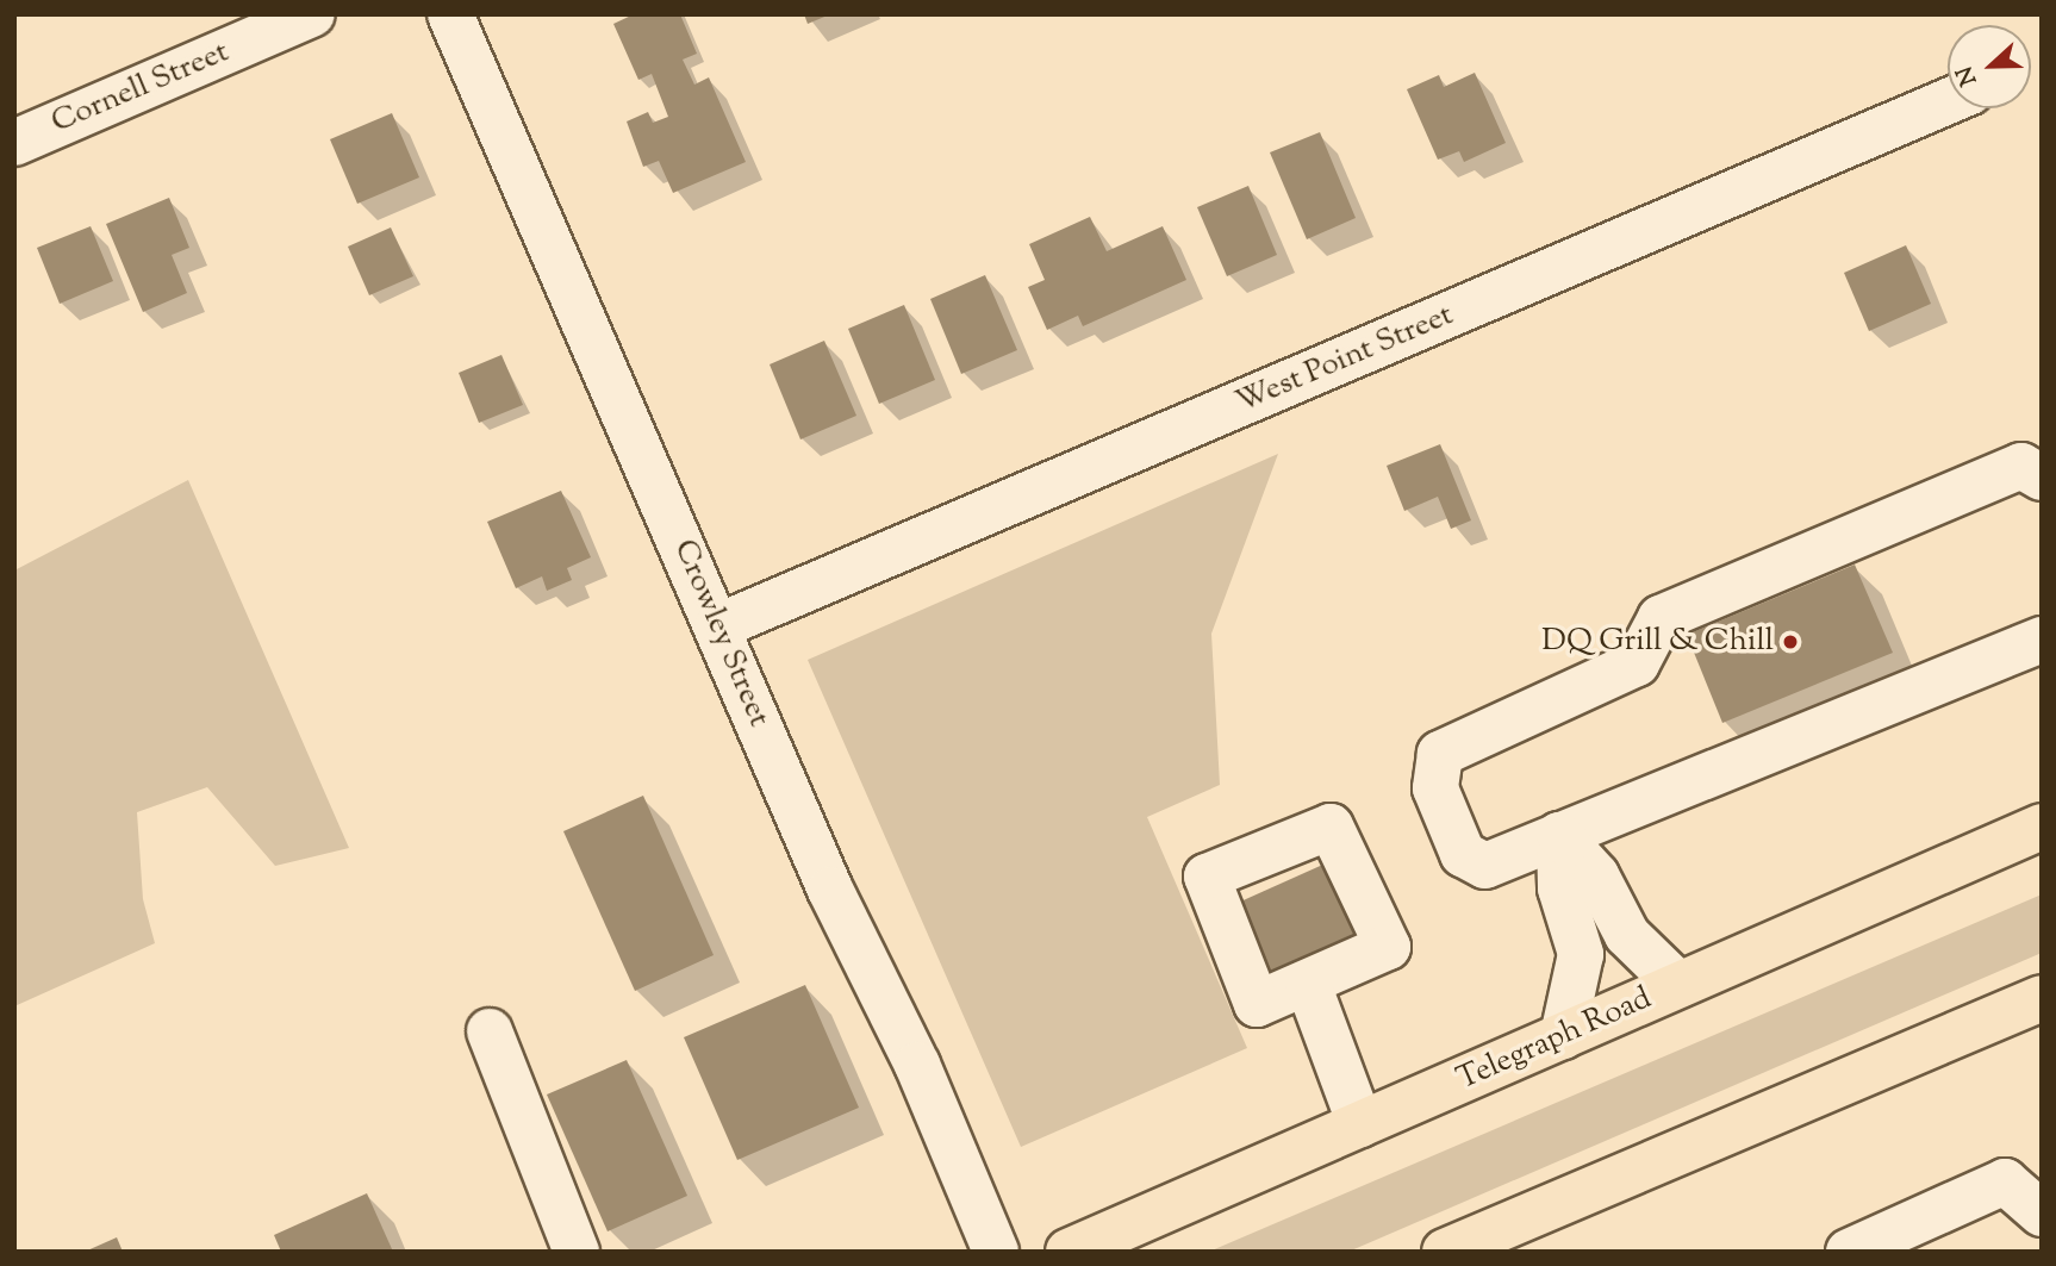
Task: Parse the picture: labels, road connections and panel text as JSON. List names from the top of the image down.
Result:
{
  "streets": {
    "main road": ["Telegraph Road"],
    "street": ["Cornell Street", "West Point Street", "Crowley Street"]
  },
  "crossings": [
    ["West Point Street", "Crowley Street"]
  ],
  "places": ["DQ Grill & Chill"],
  "north": "left"
}
